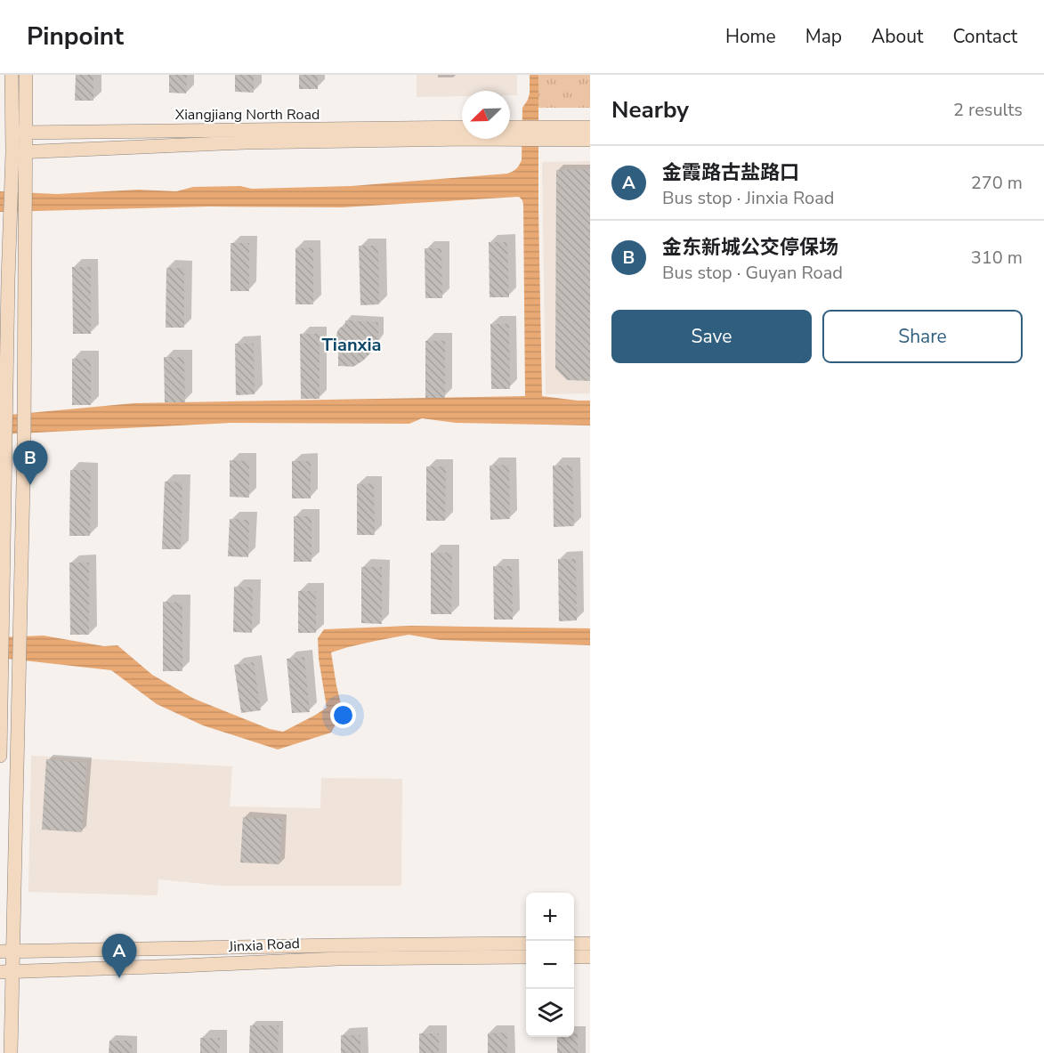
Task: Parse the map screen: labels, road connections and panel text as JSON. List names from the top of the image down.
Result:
{
  "streets": {
    "street": ["Xiangjiang North Road", "Jinxia Road"]
  },
  "districts": ["Tianxia"],
  "north": "bottom left",
  "page": {
    "header": "Pinpoint",
    "nav": [
      "Home",
      "Map",
      "About",
      "Contact"
    ],
    "heading": ["Nearby", "2 results"],
    "list": [
      {
        "mark": "A",
        "name": "金霞路古盐路口",
        "note": "Bus stop · Jinxia Road",
        "value": "270 m"
      },
      {
        "mark": "B",
        "name": "金东新城公交停保场",
        "note": "Bus stop · Guyan Road",
        "value": "310 m"
      }
    ],
    "buttons": ["Save", "Share"],
    "pins": ["B", "A"],
    "map_buttons": ["+", "−"]
  }
}
